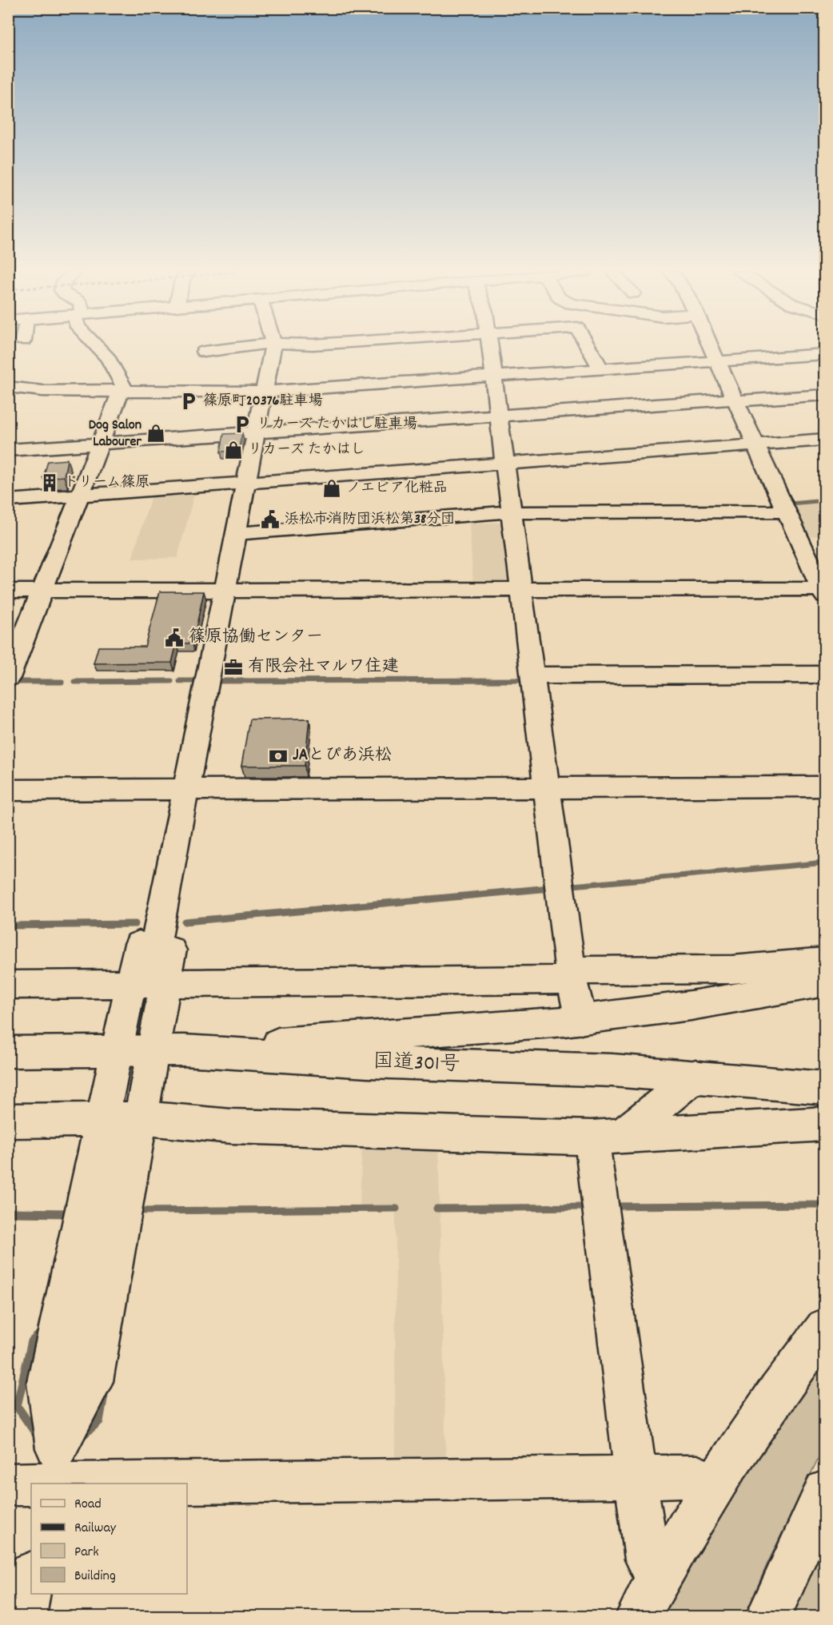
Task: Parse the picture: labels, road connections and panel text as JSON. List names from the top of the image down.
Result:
{
  "streets": {
    "main road": ["国道301号"]
  },
  "places": {
    "parking": ["篠原町20376駐車場", "リカーズ たかはし駐車場"],
    "shop": ["Dog Salon Labourer", "リカーズ たかはし", "ノエビア化粧品"],
    "building": ["ドリーム篠原"],
    "public building": ["浜松市消防団浜松第38分団", "篠原協働センター"],
    "office": ["有限会社マルワ住建"],
    "bank": ["JAとぴあ浜松"]
  },
  "legend": [
    "Road",
    "Railway",
    "Park",
    "Building"
  ]
}
